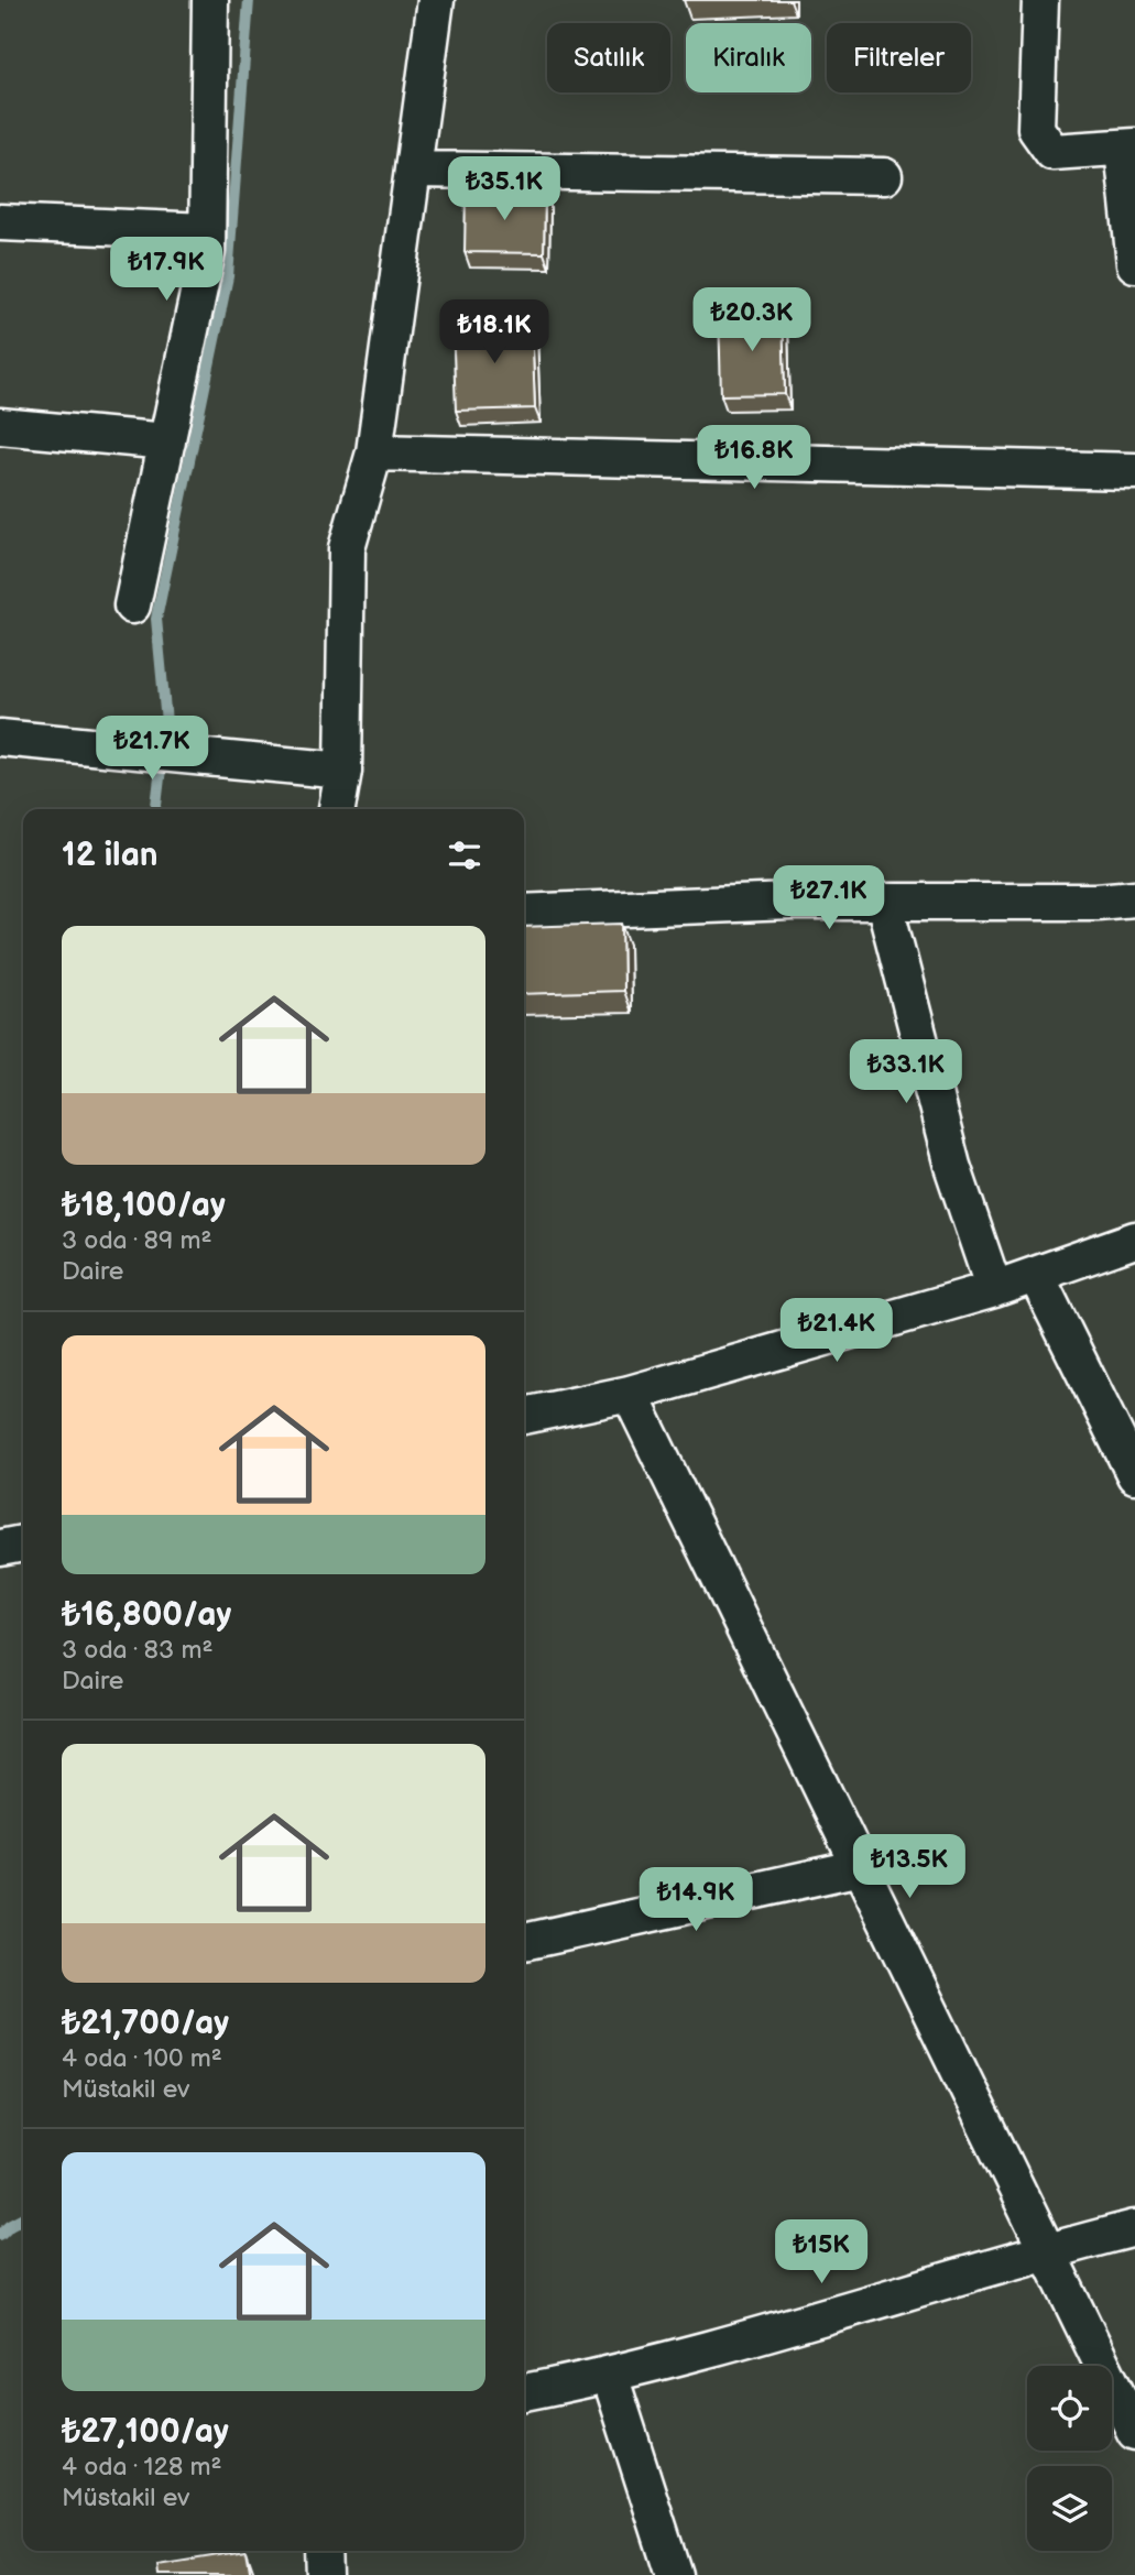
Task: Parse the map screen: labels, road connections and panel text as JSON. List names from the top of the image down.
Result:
{
  "page": {
    "chip": ["Satılık", "Kiralık", "Filtreler"],
    "price": [
      "₺35.1K",
      "₺17.9K",
      "₺20.3K",
      "₺18.1K",
      "₺16.8K",
      "₺21.7K",
      "₺27.1K",
      "₺33.1K",
      "₺21.4K",
      "₺13.5K",
      "₺14.9K",
      "₺15K"
    ],
    "heading": "12 ilan",
    "list": [
      {
        "name": "₺18,100/ay",
        "note": "3 oda · 89 m² · Daire"
      },
      {
        "name": "₺16,800/ay",
        "note": "3 oda · 83 m² · Daire"
      },
      {
        "name": "₺21,700/ay",
        "note": "4 oda · 100 m² · Müstakil ev"
      },
      {
        "name": "₺27,100/ay",
        "note": "4 oda · 128 m² · Müstakil ev"
      }
    ]
  }
}
